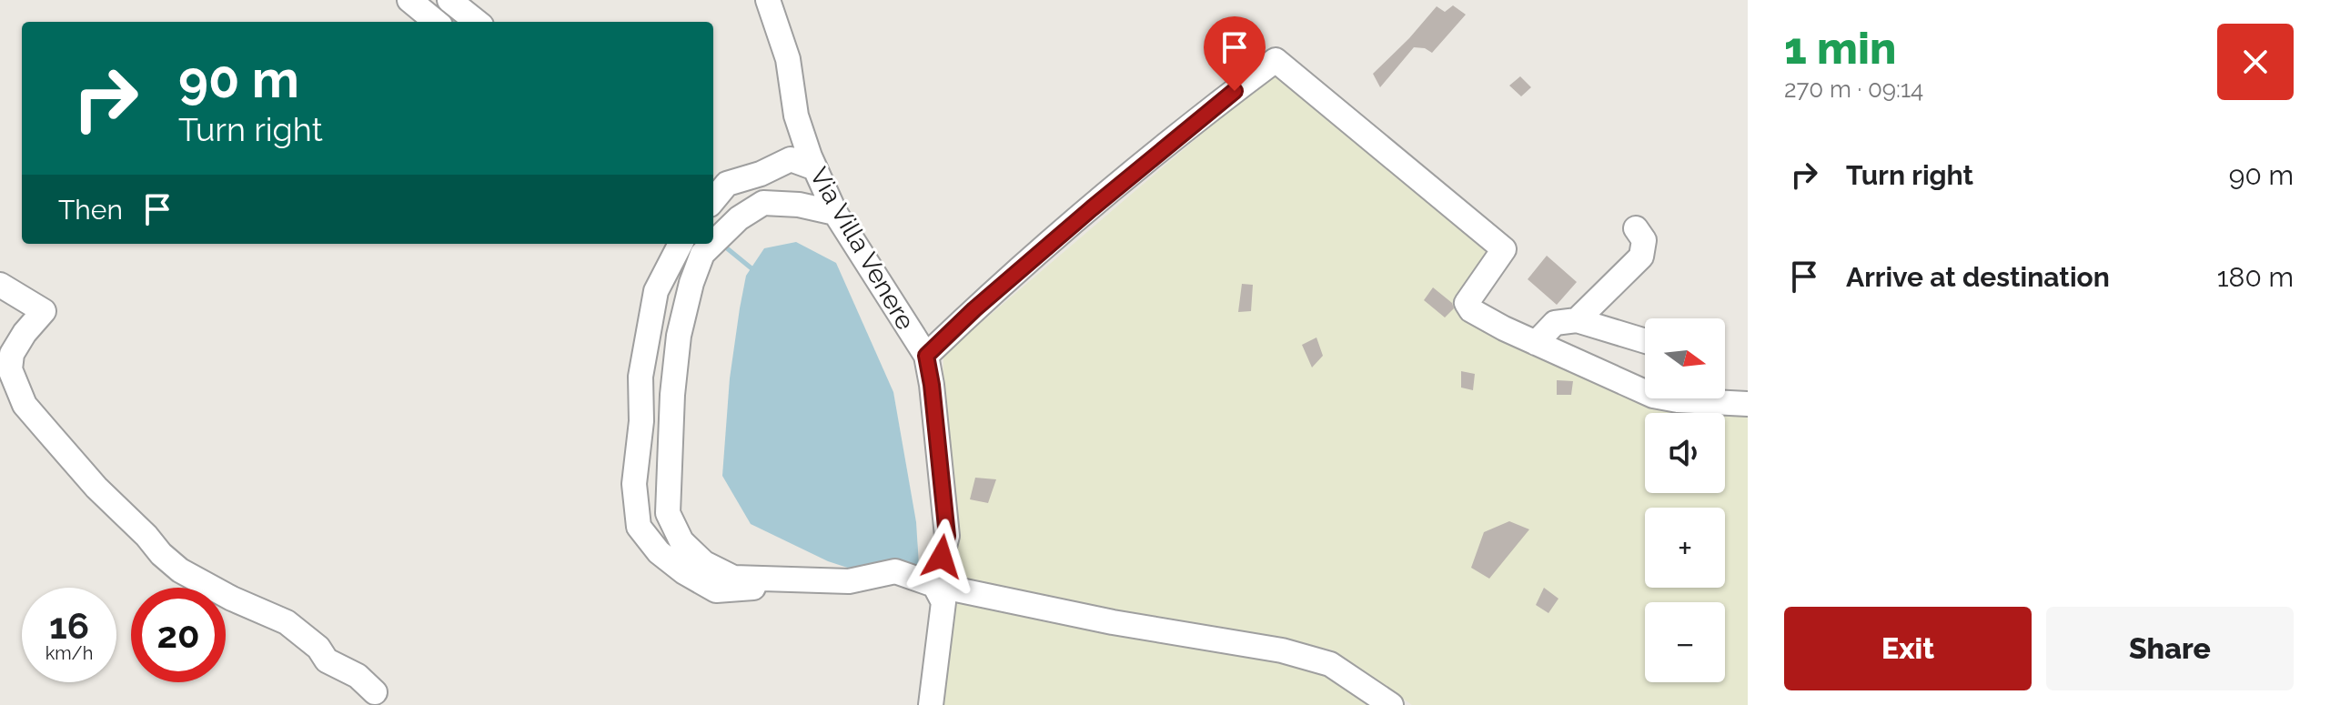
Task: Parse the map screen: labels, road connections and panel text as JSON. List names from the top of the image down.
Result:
{
  "streets": {
    "street": ["Via Villa Venere"]
  },
  "north": "right",
  "page": {
    "heading": ["1 min", "270 m · 09:14"],
    "turn": ["90 m", "Turn right"],
    "list": [
      {
        "name": "Turn right",
        "value": "90 m"
      },
      {
        "name": "Arrive at destination",
        "value": "180 m"
      }
    ],
    "then": "Then",
    "map_buttons": ["+", "−"],
    "speed": "16 km/h",
    "limit": "20",
    "buttons": ["Exit", "Share"]
  }
}
